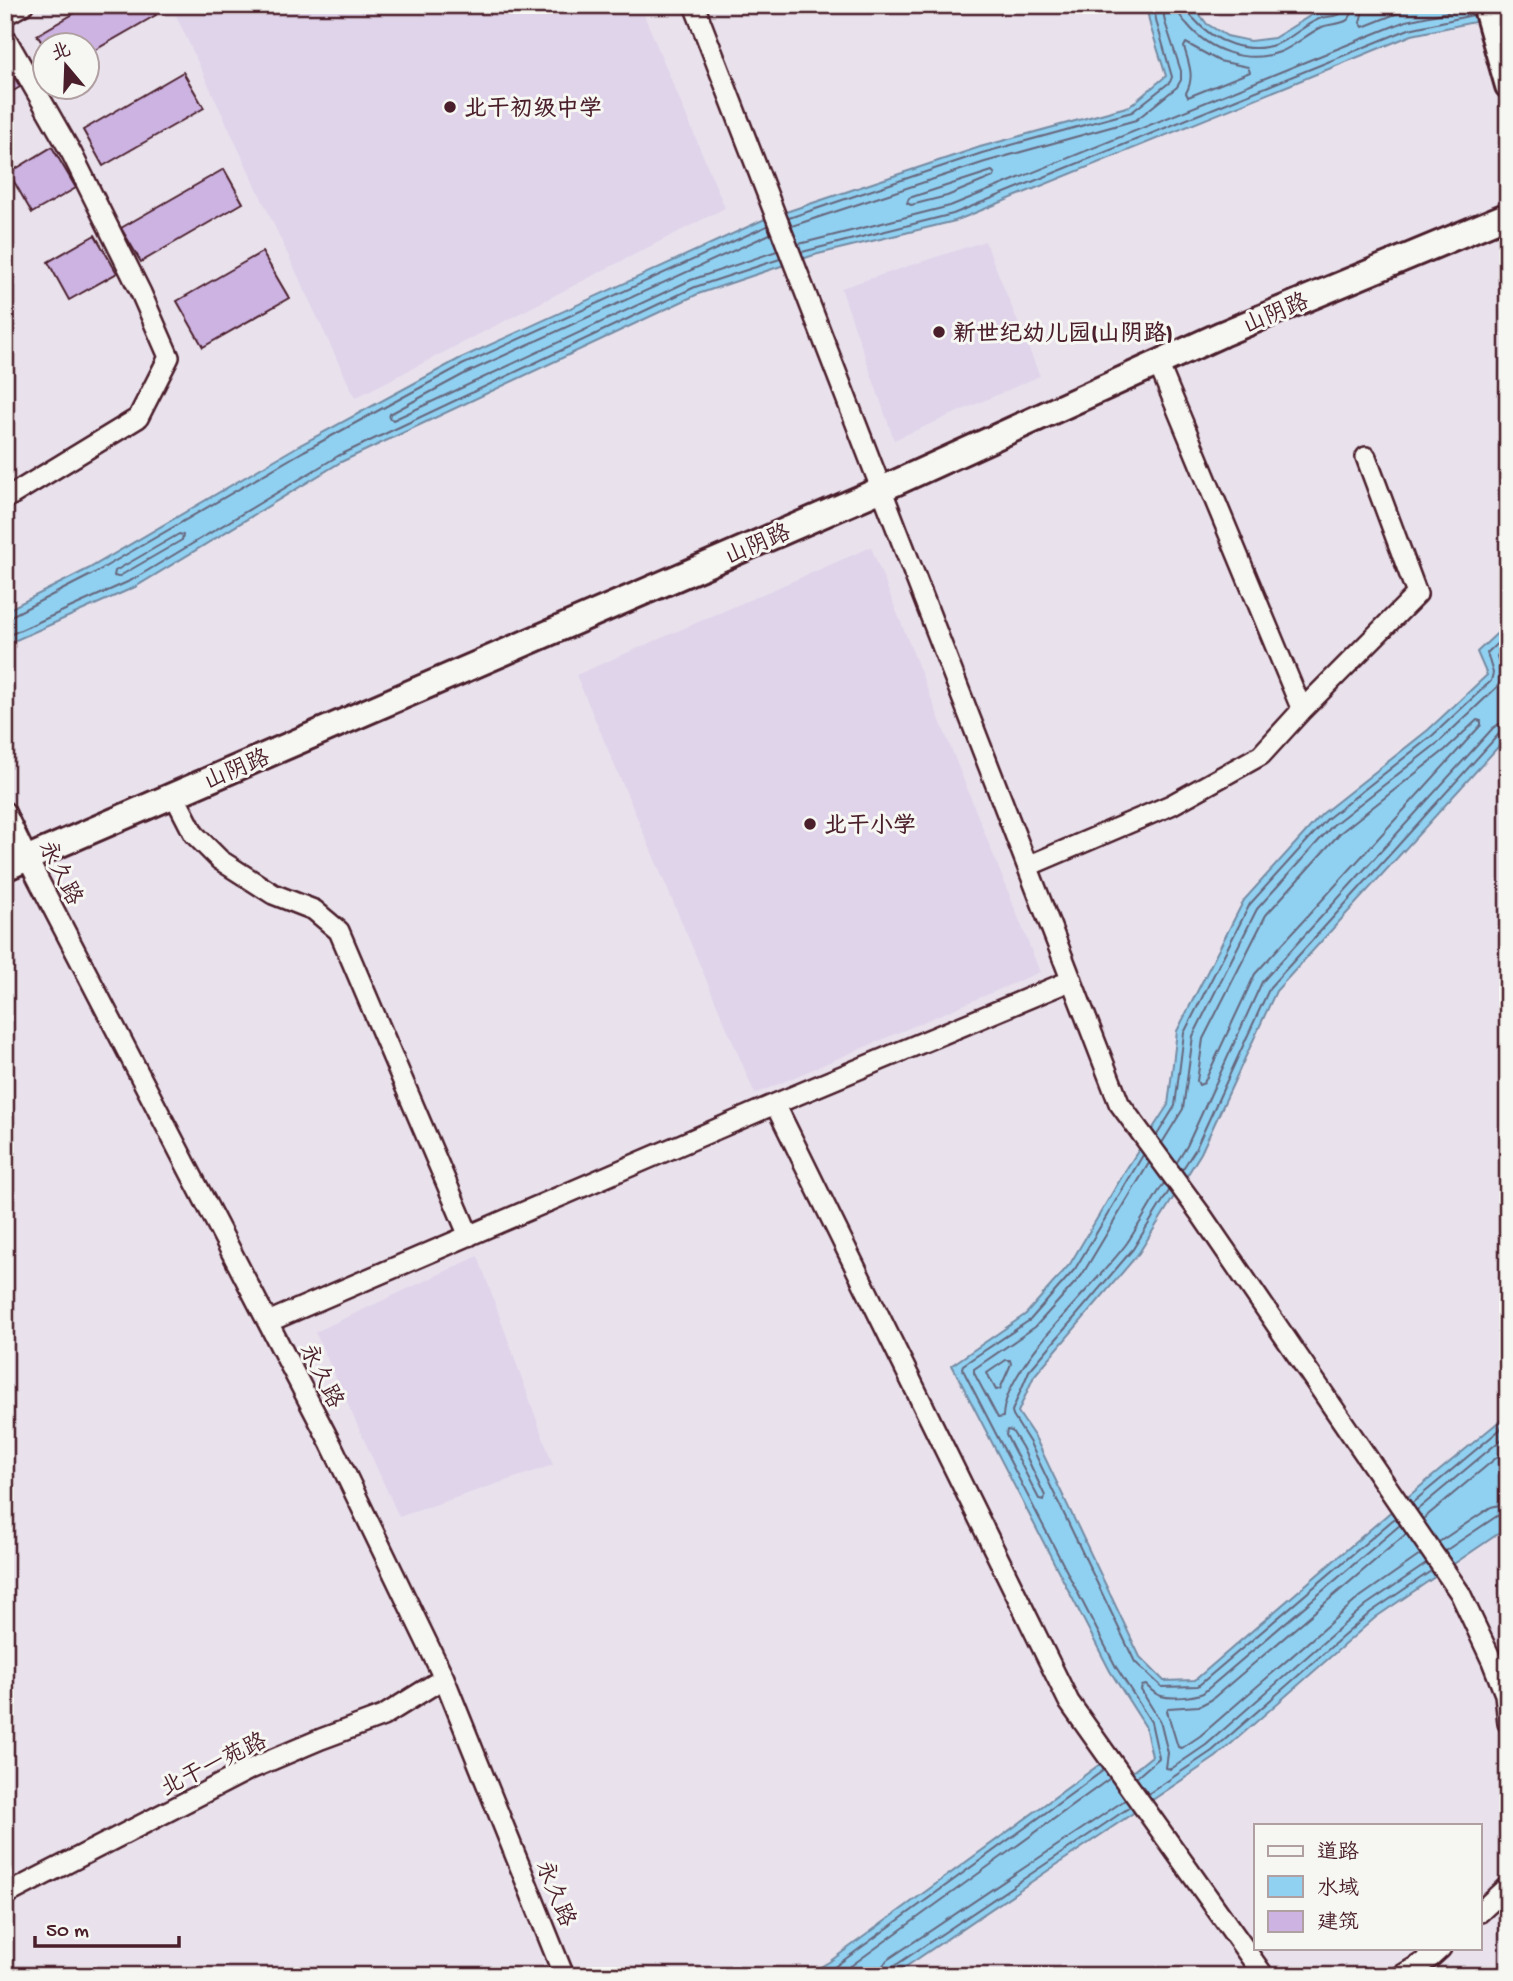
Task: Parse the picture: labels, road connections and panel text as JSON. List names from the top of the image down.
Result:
{
  "streets": {
    "main road": ["山阴路"],
    "street": ["永久路", "北干一苑路"]
  },
  "crossings": [
    ["山阴路", "永久路"],
    ["永久路", "北干一苑路"]
  ],
  "places": ["北干初级中学", "新世纪幼儿园(山阴路)", "北干小学"],
  "legend": ["道路", "水域", "建筑"],
  "scale_bar": "50 m",
  "north": "top"
}
